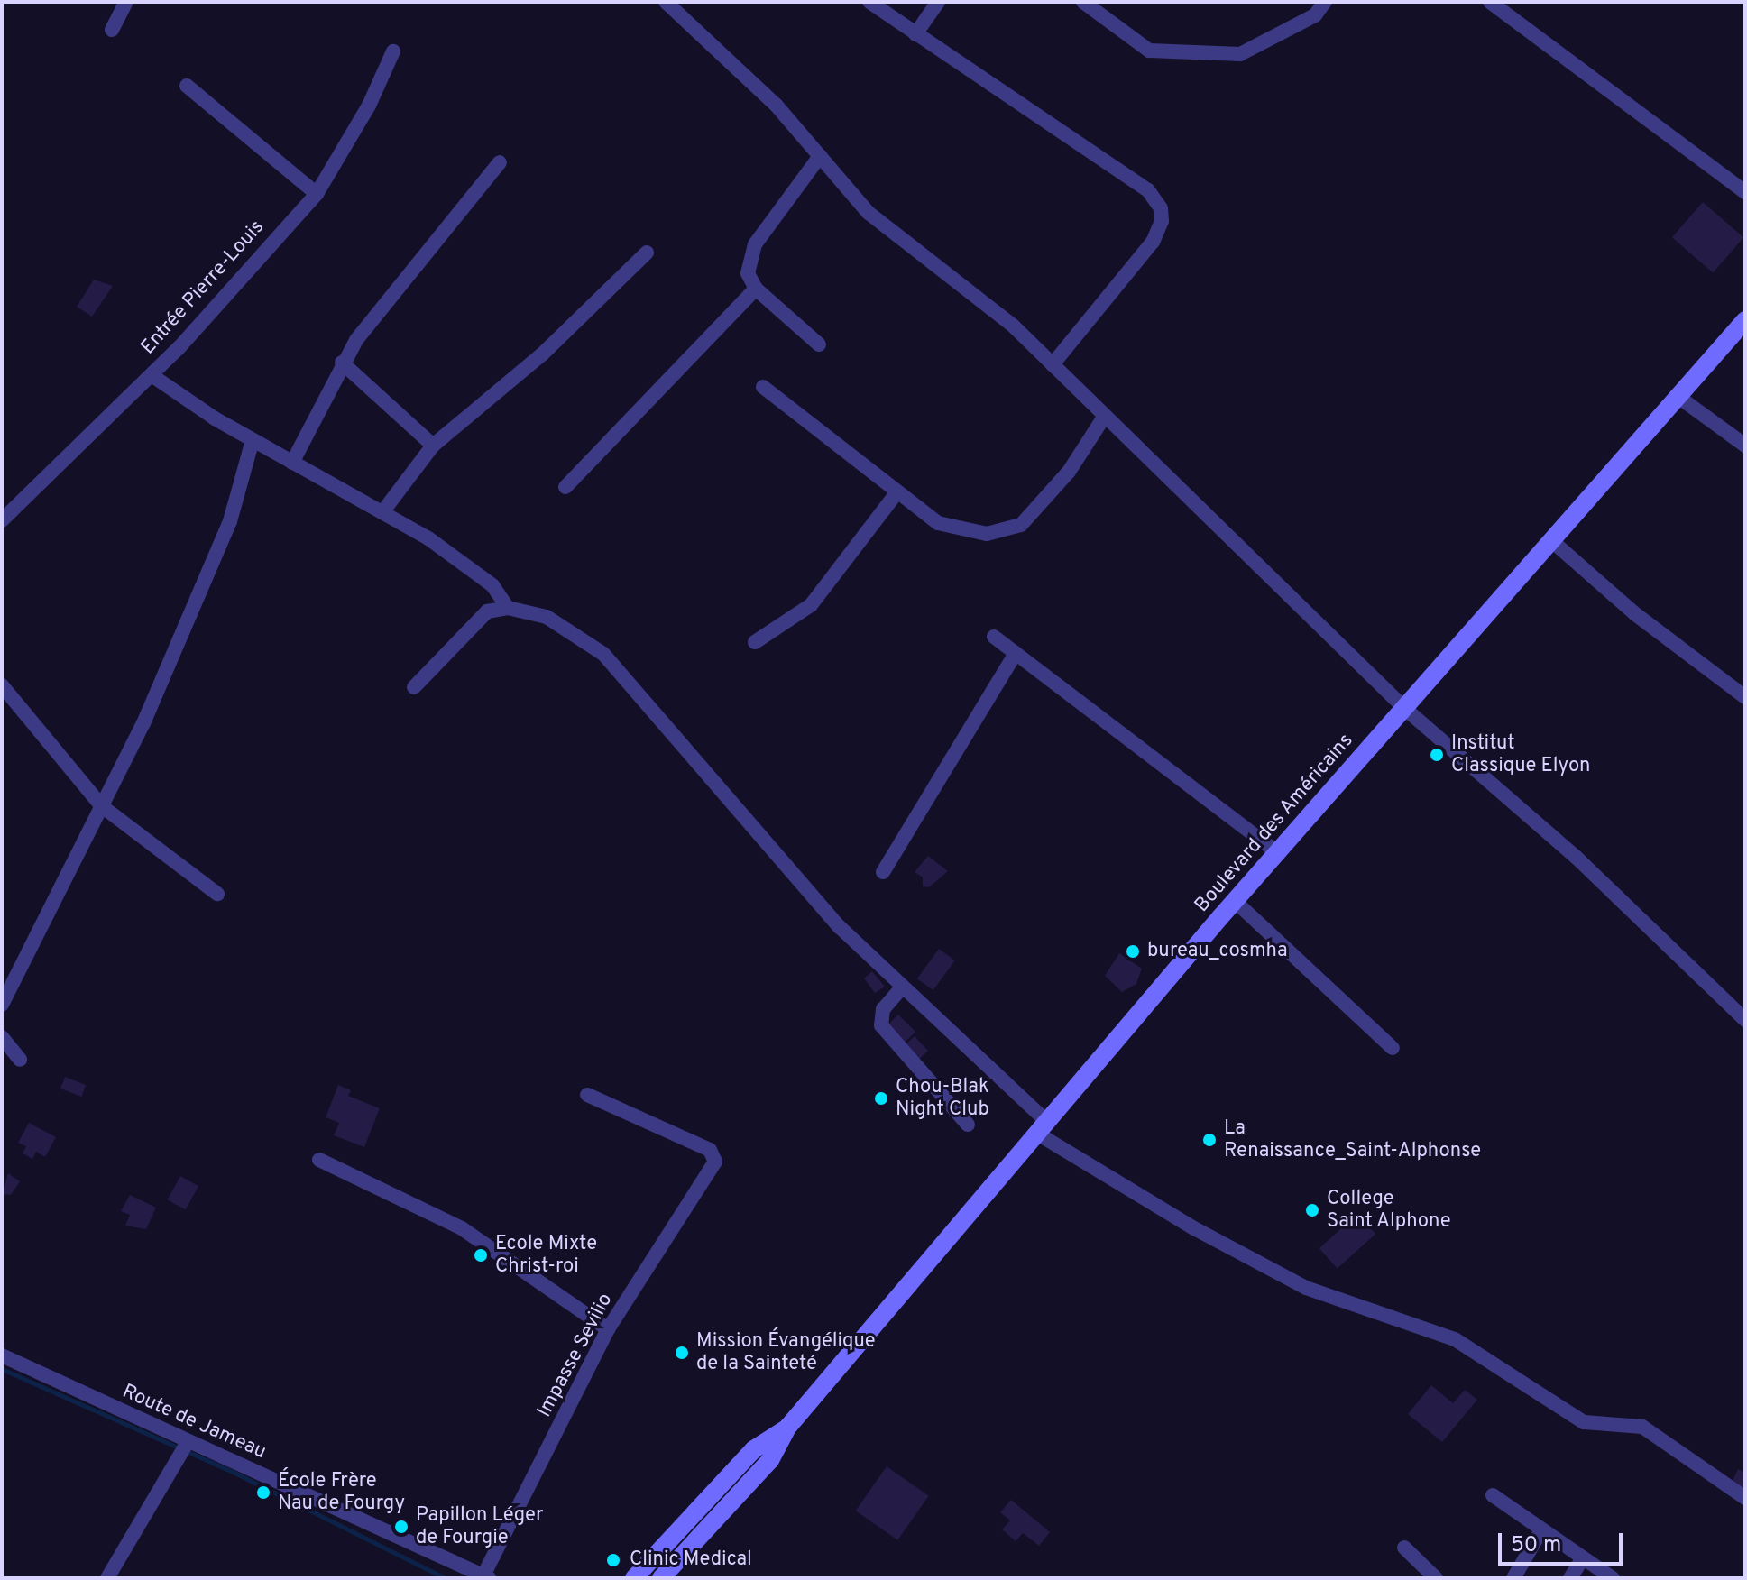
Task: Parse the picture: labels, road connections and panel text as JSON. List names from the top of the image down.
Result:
{
  "streets": {
    "main road": ["Boulevard des Américains"],
    "street": ["Entrée Pierre-Louis", "Impasse Sevilio", "Route de Jameau"]
  },
  "crossings": [
    ["Impasse Sevilio", "Route de Jameau"]
  ],
  "places": [
    "Institut Classique Elyon",
    "bureau_cosmha",
    "Chou-Blak Night Club",
    "La Renaissance_Saint-Alphonse",
    "College Saint Alphone",
    "Ecole Mixte Christ-roi",
    "Mission Évangélique de la Sainteté",
    "École Frère Nau de Fourgy",
    "Papillon Léger de Fourgie",
    "Clinic Medical"
  ],
  "scale_bar": "50 m"
}
